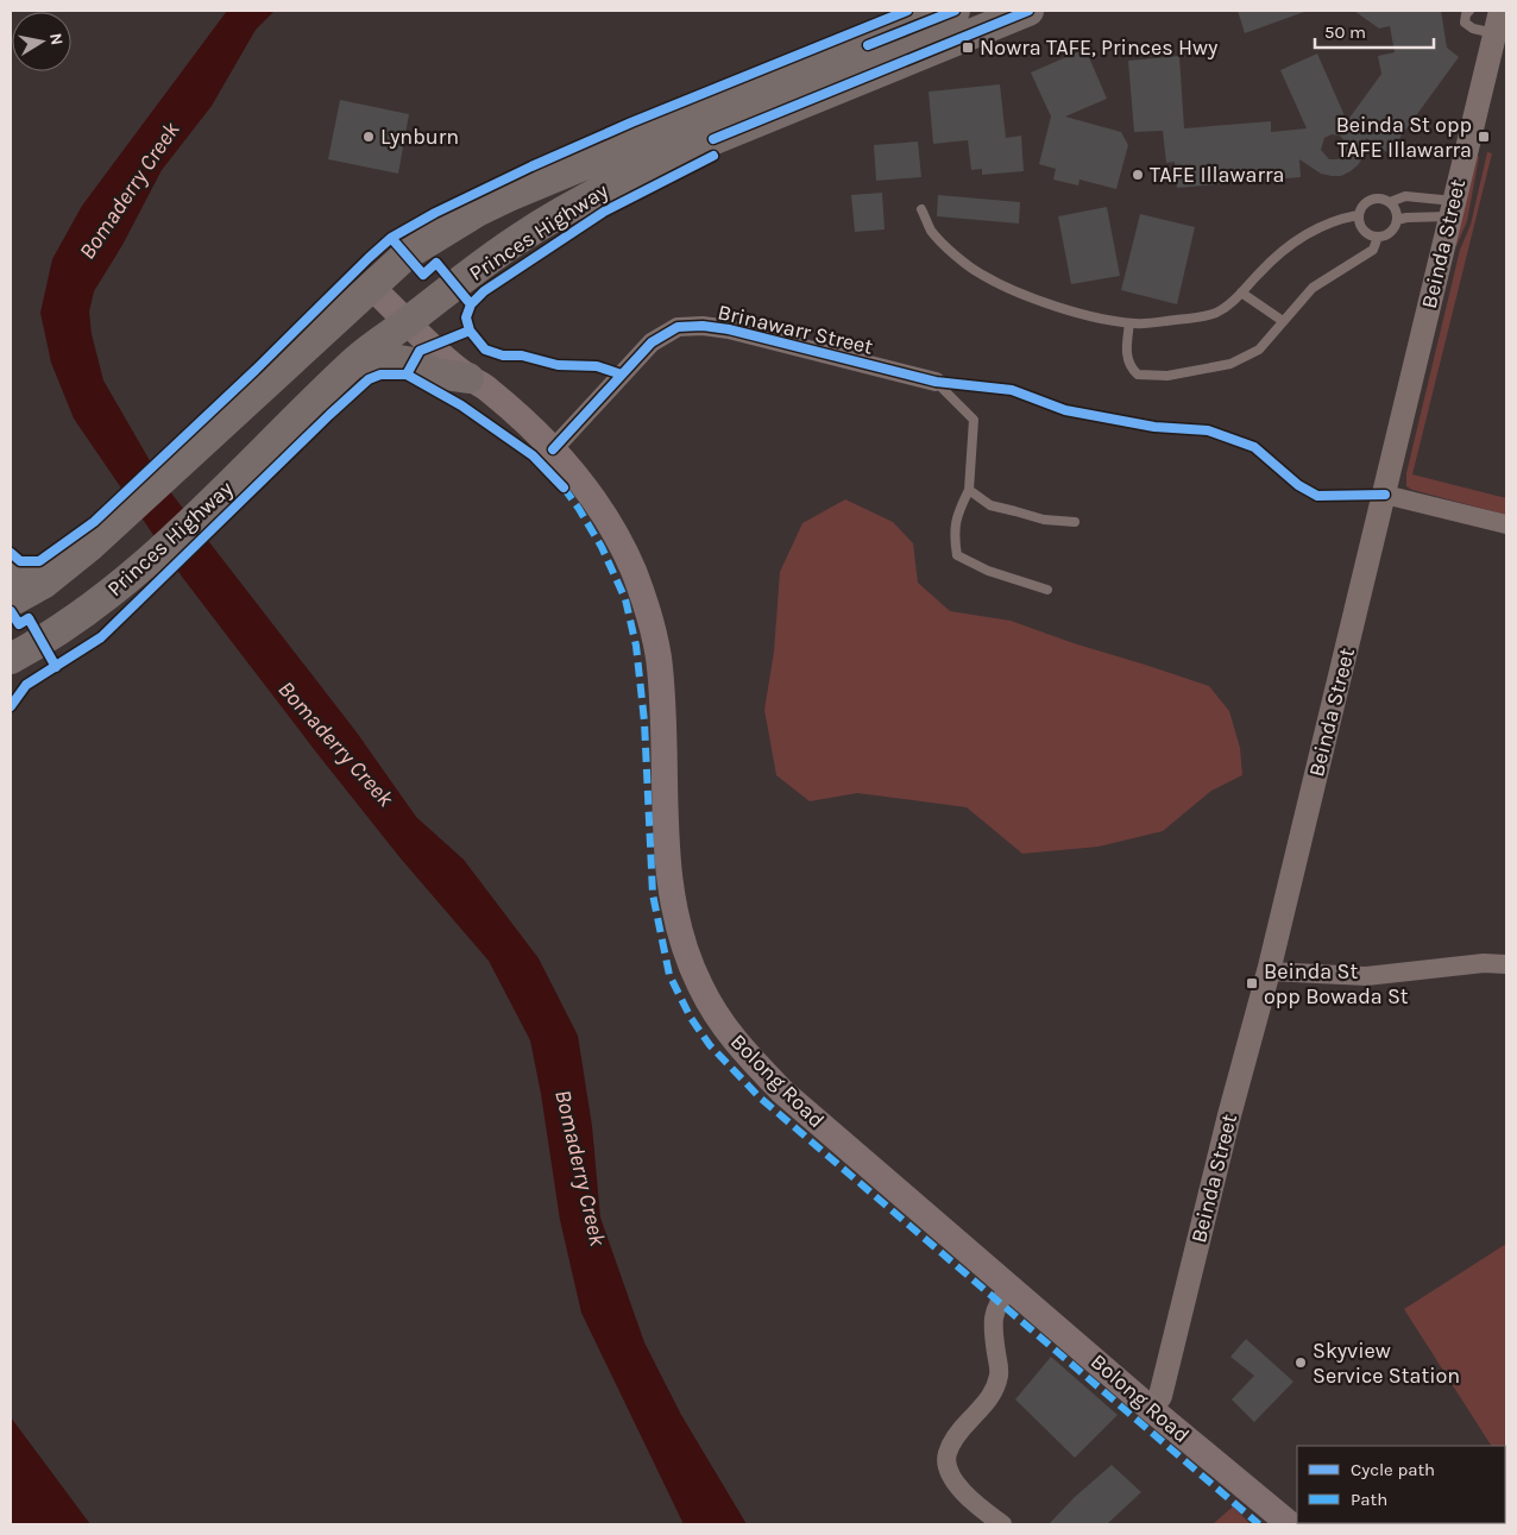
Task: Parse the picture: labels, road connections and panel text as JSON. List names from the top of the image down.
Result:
{
  "streets": {
    "highway": ["Princes Highway"],
    "main road": ["Bolong Road"],
    "street": ["Beinda Street", "Brinawarr Street"]
  },
  "crossings": [
    ["Princes Highway", "Bolong Road"],
    ["Beinda Street", "Bolong Road"],
    ["Brinawarr Street", "Bolong Road"]
  ],
  "water": ["Bomaderry Creek"],
  "places": {
    "transit": ["Nowra TAFE, Princes Hwy", "Beinda St opp TAFE Illawarra", "Beinda St opp Bowada St"],
    "other": ["Lynburn", "TAFE Illawarra", "Skyview Service Station"]
  },
  "legend": ["Cycle path", "Path"],
  "scale_bar": "50 m",
  "north": "right"
}
